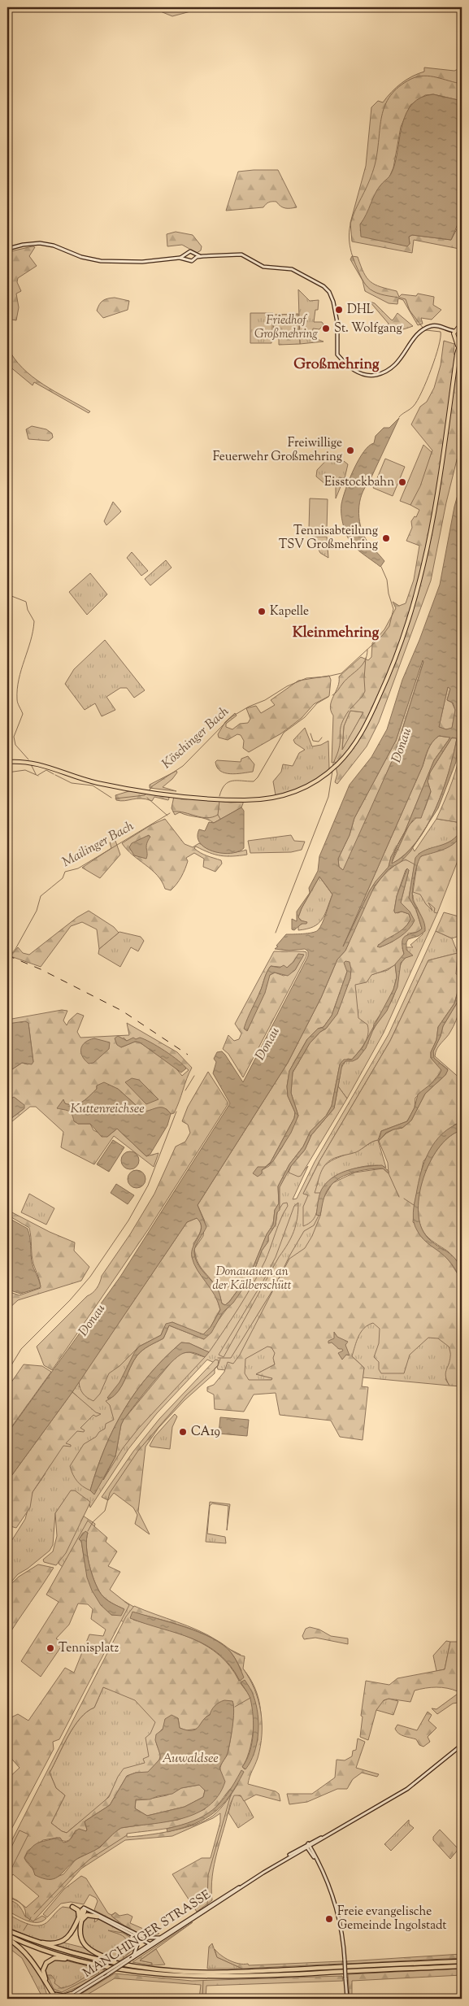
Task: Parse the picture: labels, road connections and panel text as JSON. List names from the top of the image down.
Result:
{
  "streets": {
    "main road": ["MANCHINGER STRASSE"]
  },
  "districts": ["Großmehring", "Kleinmehring"],
  "water": [
    "Köschinger Bach",
    "Donau",
    "Mailinger Bach",
    "Kuttenreichsee",
    "Auwaldsee"
  ],
  "parks": ["Friedhof Großmehring", "Donauauen an der Kälberschütt"],
  "places": [
    "DHL",
    "St. Wolfgang",
    "Freiwillige Feuerwehr Großmehring",
    "Eisstockbahn",
    "Tennisabteilung TSV Großmehring",
    "Kapelle",
    "CA19",
    "Tennisplatz",
    "Freie evangelische Gemeinde Ingolstadt"
  ]
}
